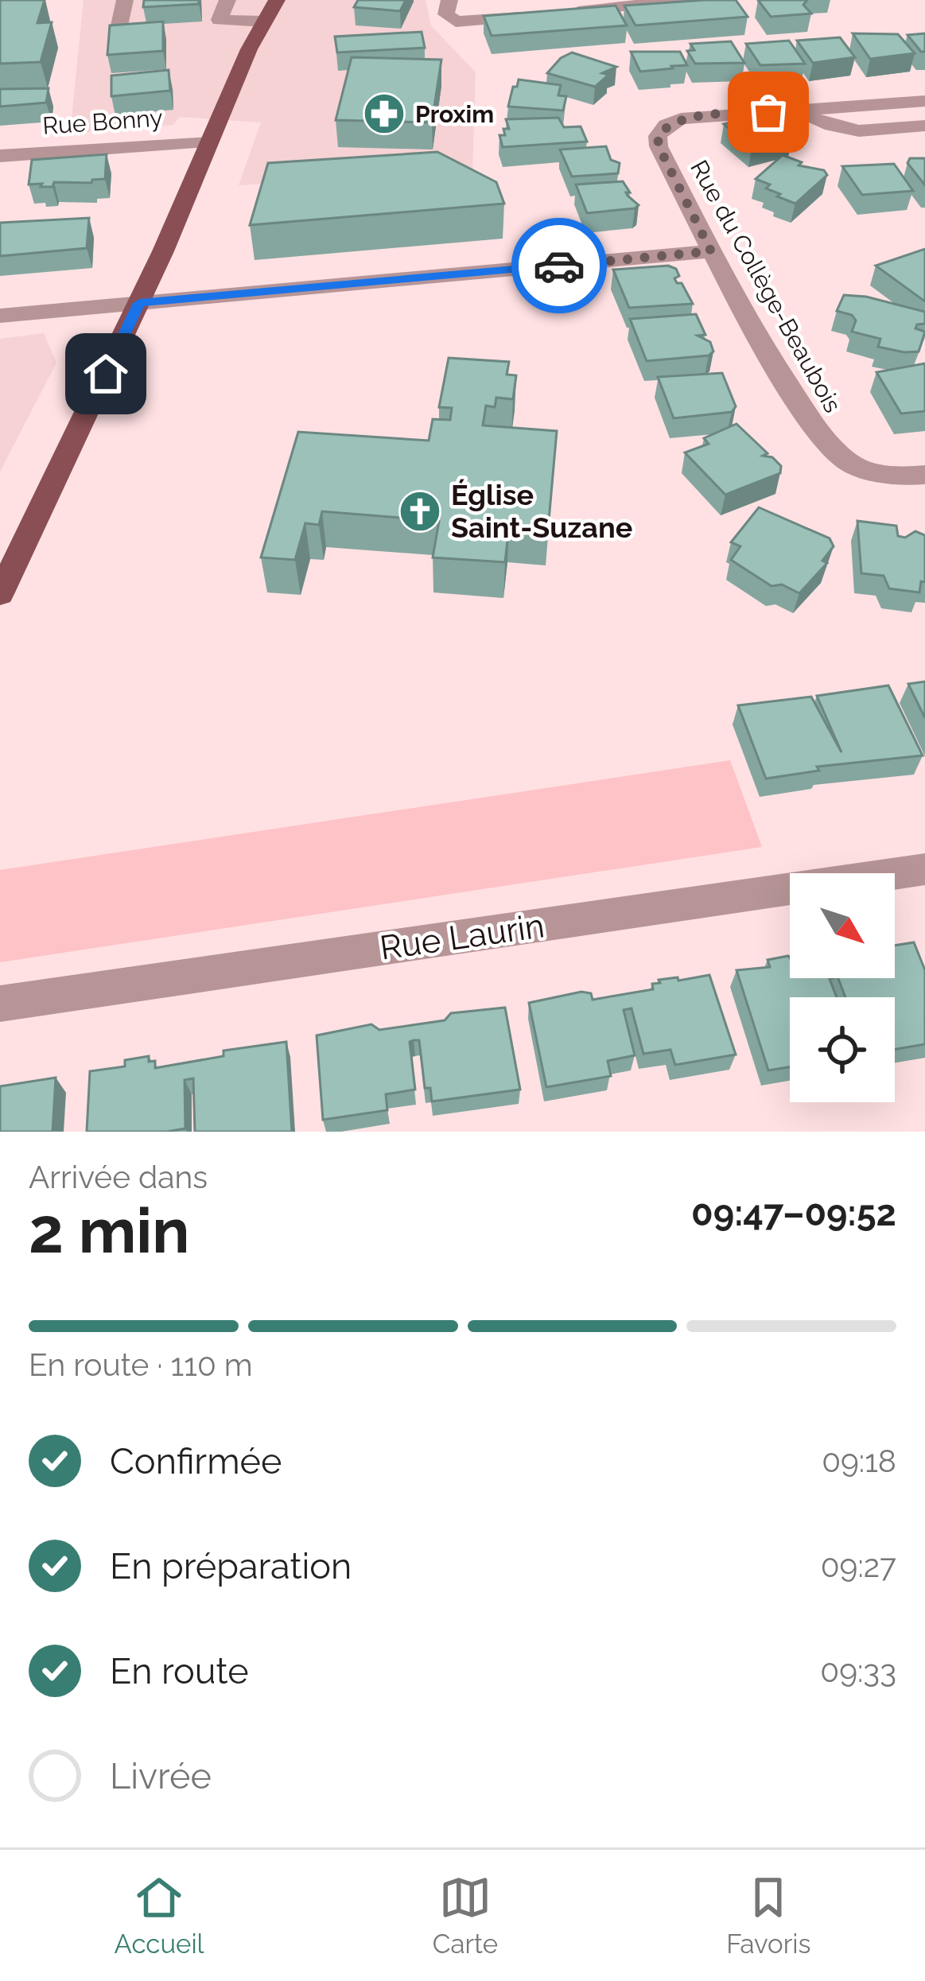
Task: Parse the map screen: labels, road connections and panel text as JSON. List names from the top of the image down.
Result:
{
  "streets": {
    "street": ["Rue Bonny", "Rue du Collège-Beaubois", "Rue Laurin"]
  },
  "places": {
    "pharmacy": ["Proxim"],
    "church": ["Église Saint-Suzane"]
  },
  "north": "bottom right",
  "page": {
    "heading": ["2 min", "Arrivée dans", "09:47–09:52"],
    "bar": "En route · 110 m",
    "list": [
      ["Confirmée", "09:18"],
      ["En préparation", "09:27"],
      ["En route", "09:33"],
      "Livrée"
    ],
    "tabs": ["Accueil", "Carte", "Favoris"]
  }
}
